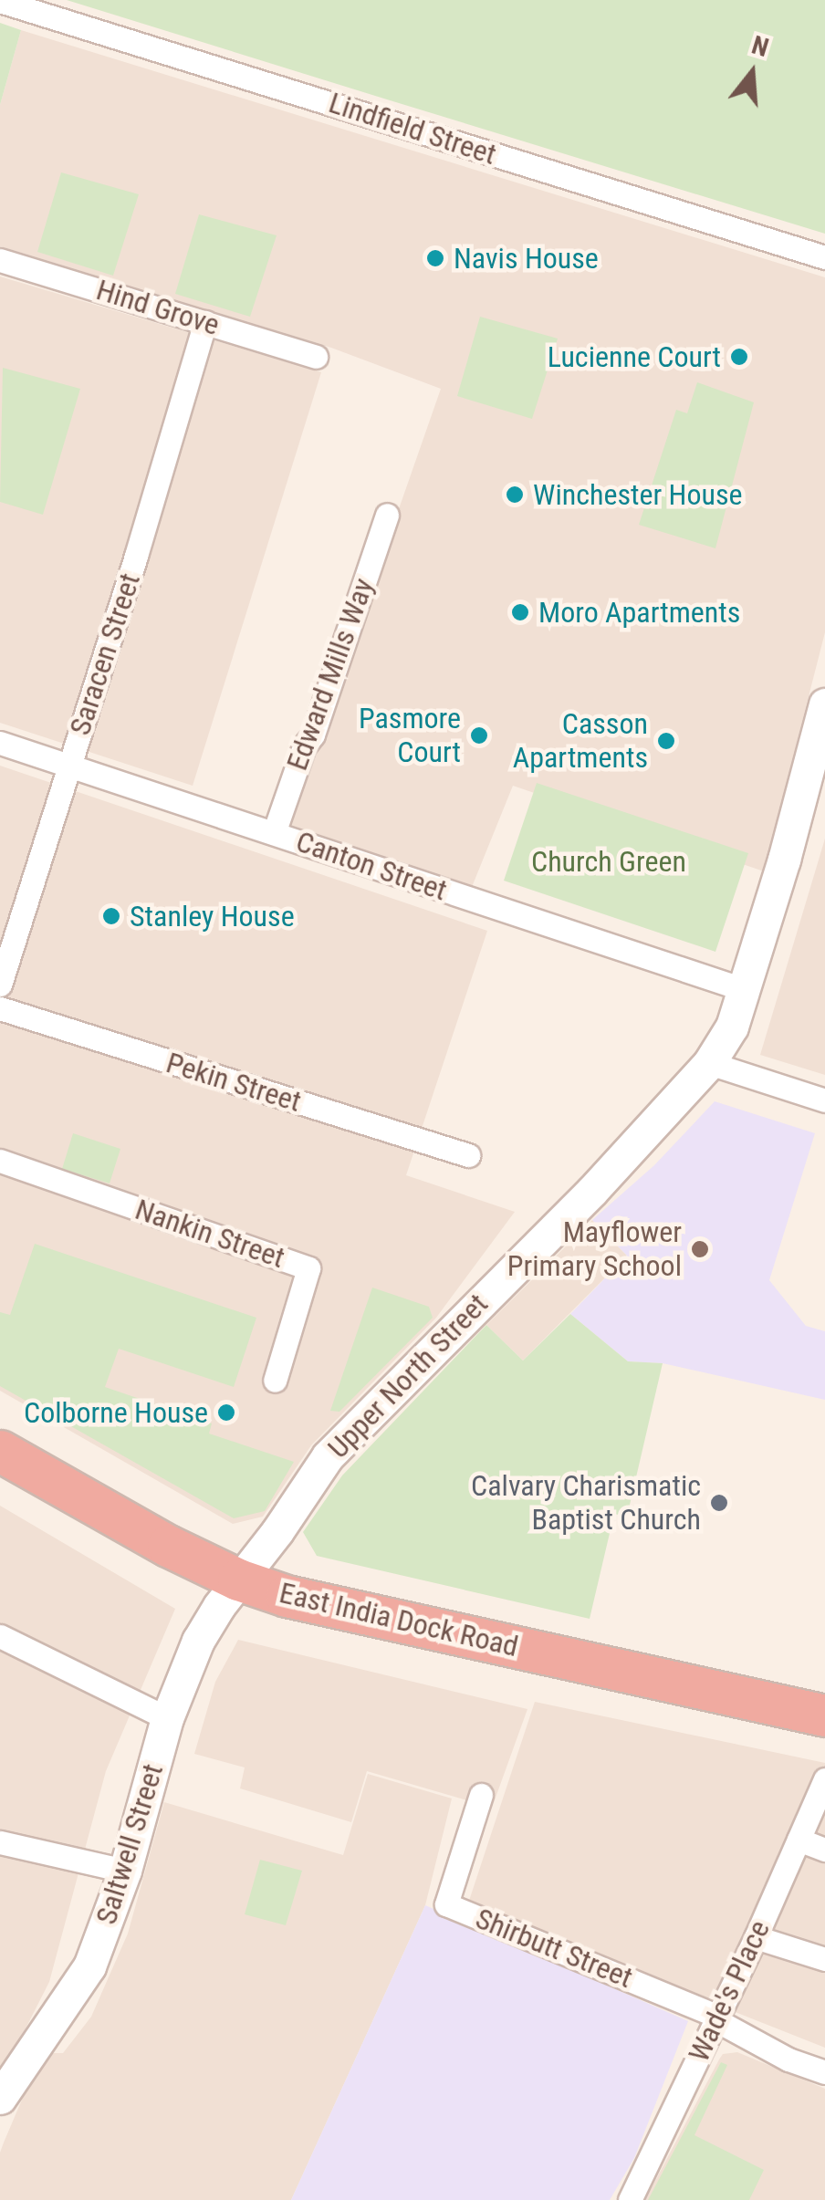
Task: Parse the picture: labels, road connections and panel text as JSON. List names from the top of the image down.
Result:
{
  "streets": {
    "highway": ["East India Dock Road"],
    "street": [
      "Lindfield Street",
      "Hind Grove",
      "Saracen Street",
      "Edward Mills Way",
      "Canton Street",
      "Pekin Street",
      "Nankin Street",
      "Upper North Street",
      "Saltwell Street",
      "Shirbutt Street",
      "Wade's Place"
    ]
  },
  "crossings": [
    ["Hind Grove", "Saracen Street"],
    ["Saracen Street", "Canton Street"],
    ["Edward Mills Way", "Canton Street"],
    ["Canton Street", "Upper North Street"],
    ["Upper North Street", "East India Dock Road"],
    ["Upper North Street", "Saltwell Street"],
    ["East India Dock Road", "Saltwell Street"],
    ["Shirbutt Street", "Wade's Place"]
  ],
  "parks": ["Church Green"],
  "places": [
    "Navis House",
    "Lucienne Court",
    "Winchester House",
    "Moro Apartments",
    "Pasmore Court",
    "Casson Apartments",
    "Stanley House",
    "Mayflower Primary School",
    "Colborne House",
    "Calvary Charismatic Baptist Church"
  ],
  "north": "top"
}
